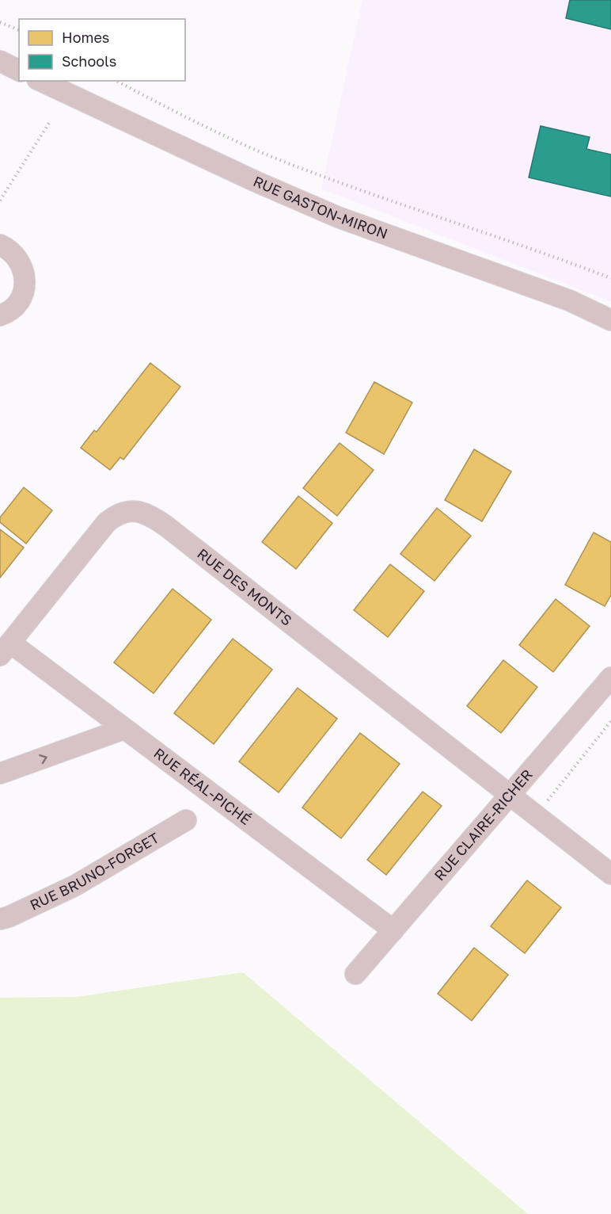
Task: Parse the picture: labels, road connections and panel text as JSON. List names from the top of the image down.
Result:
{
  "streets": {
    "street": [
      "RUE GASTON-MIRON",
      "RUE DES MONTS",
      "RUE RÉAL-PICHÉ",
      "RUE CLAIRE-RICHER",
      "RUE BRUNO-FORGET"
    ]
  },
  "crossings": [
    ["RUE DES MONTS", "RUE RÉAL-PICHÉ"],
    ["RUE DES MONTS", "RUE CLAIRE-RICHER"],
    ["RUE RÉAL-PICHÉ", "RUE CLAIRE-RICHER"]
  ],
  "legend": ["Homes", "Schools"]
}
